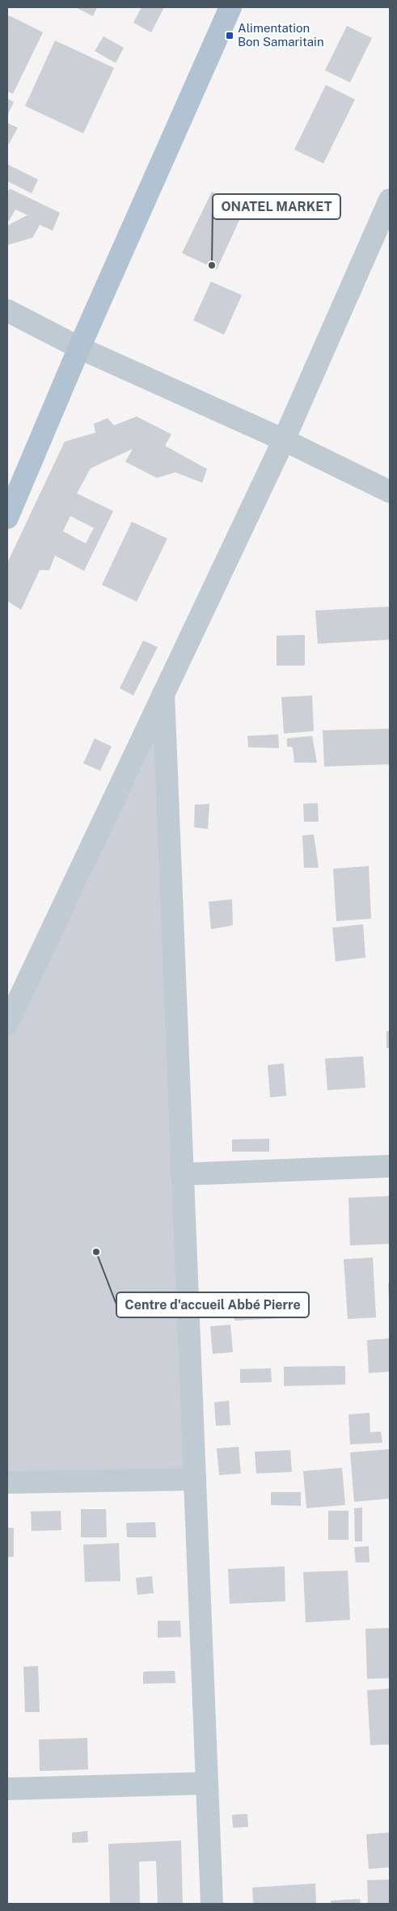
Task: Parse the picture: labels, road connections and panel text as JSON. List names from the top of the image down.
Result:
{
  "places": {
    "transit": ["Alimentation Bon Samaritain"],
    "other": ["ONATEL MARKET", "Centre d'accueil Abbé Pierre"]
  }
}
